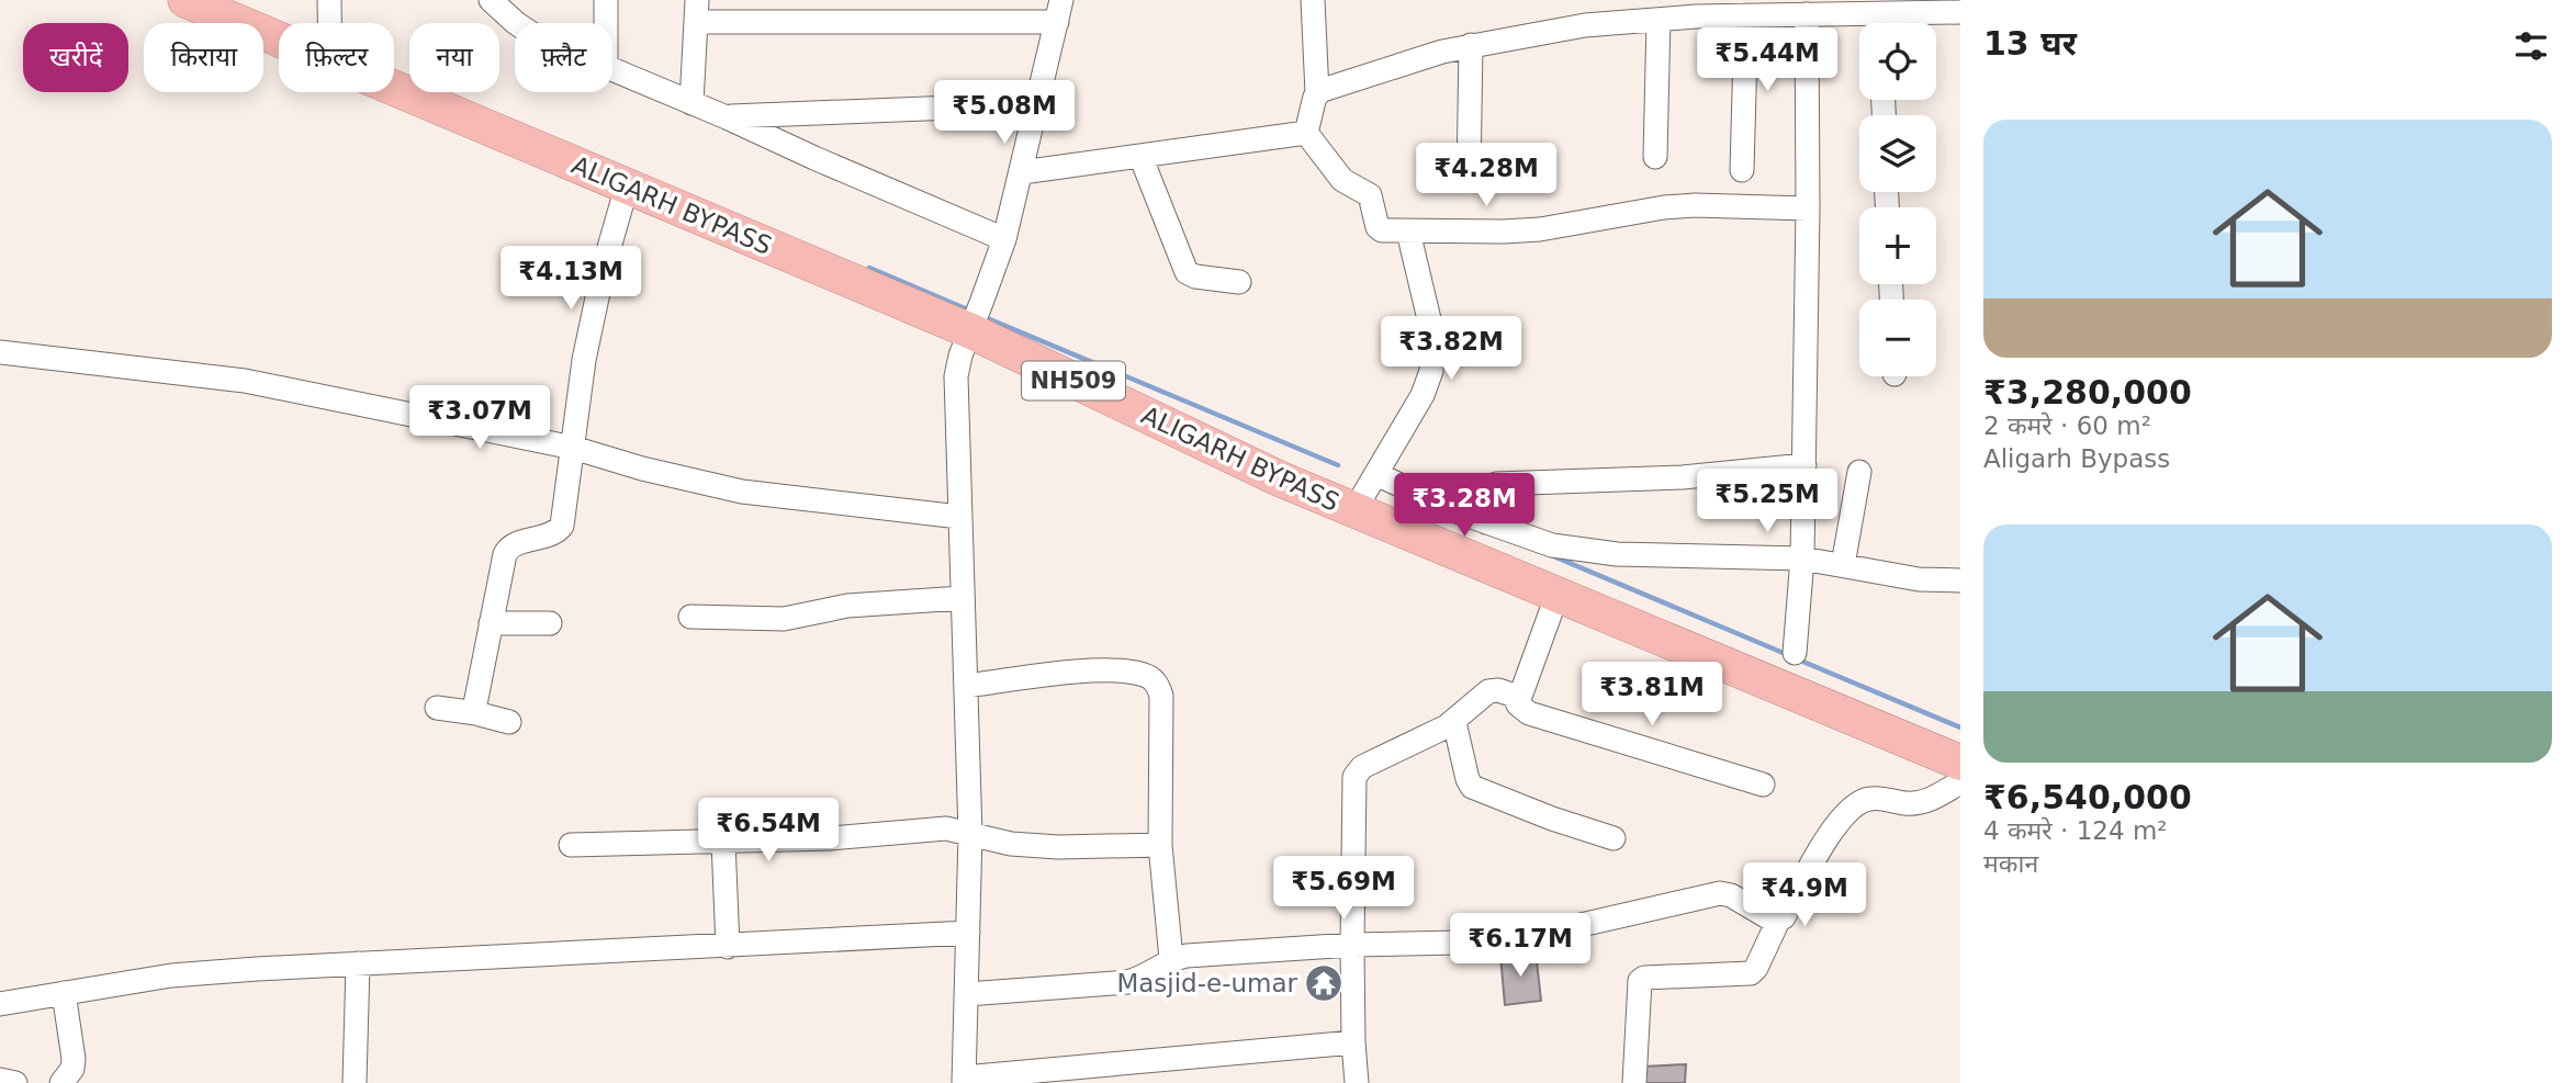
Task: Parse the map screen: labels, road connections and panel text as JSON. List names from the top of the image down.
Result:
{
  "streets": {
    "highway": ["ALIGARH BYPASS", "NH509"]
  },
  "places": {
    "temple": ["Masjid-e-umar"]
  },
  "page": {
    "heading": "13 घर",
    "map_buttons": ["+", "−"],
    "chip": [
      "खरीदें",
      "किराया",
      "फ़िल्टर",
      "नया",
      "फ़्लैट"
    ],
    "price": [
      "₹5.44M",
      "₹5.08M",
      "₹4.28M",
      "₹4.13M",
      "₹3.82M",
      "₹3.07M",
      "₹5.25M",
      "₹3.28M",
      "₹3.81M",
      "₹6.54M",
      "₹5.69M",
      "₹4.9M",
      "₹6.17M"
    ],
    "list": [
      {
        "name": "₹3,280,000",
        "note": "2 कमरे · 60 m² · Aligarh Bypass"
      },
      {
        "name": "₹6,540,000",
        "note": "4 कमरे · 124 m² · मकान"
      }
    ]
  }
}
